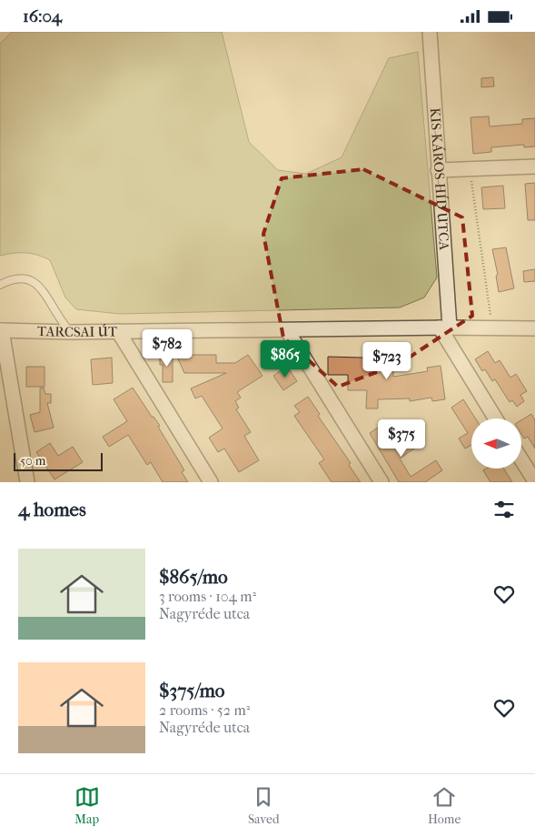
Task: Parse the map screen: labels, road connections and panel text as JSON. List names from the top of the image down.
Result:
{
  "streets": {
    "street": ["KIS-KÁROS-HÍD UTCA", "TARCSAI ÚT"]
  },
  "crossings": [
    ["KIS-KÁROS-HÍD UTCA", "TARCSAI ÚT"]
  ],
  "scale_bar": "50 m",
  "north": "left",
  "page": {
    "status": "16:04",
    "price": [
      "$782",
      "$865",
      "$723",
      "$375"
    ],
    "scale": "50 m",
    "heading": "4 homes",
    "list": [
      {
        "name": "$865/mo",
        "note": "3 rooms · 104 m² · Nagyréde utca"
      },
      {
        "name": "$375/mo",
        "note": "2 rooms · 52 m² · Nagyréde utca"
      }
    ],
    "tabs": ["Map", "Saved", "Home"]
  }
}
